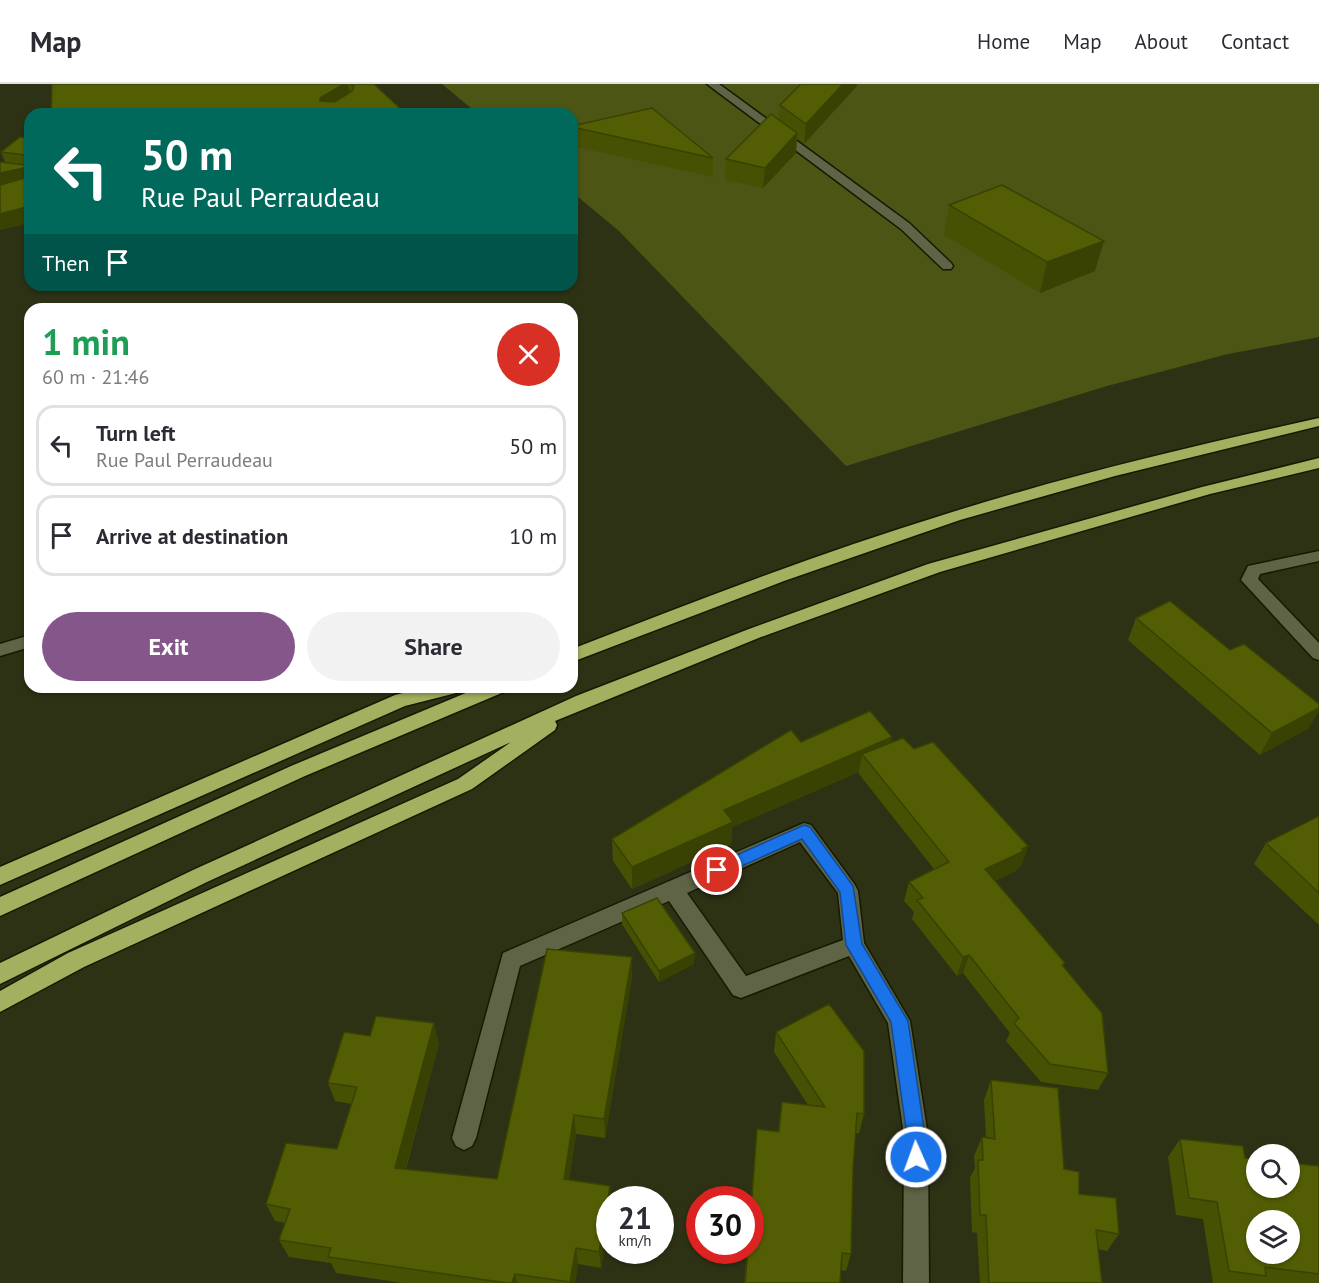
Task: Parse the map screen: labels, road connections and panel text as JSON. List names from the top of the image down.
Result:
{
  "page": {
    "header": "Map",
    "nav": [
      "Home",
      "Map",
      "About",
      "Contact"
    ],
    "turn": ["50 m", "Rue Paul Perraudeau"],
    "then": "Then",
    "heading": ["1 min", "60 m · 21:46"],
    "list": [
      {
        "name": "Turn left",
        "note": "Rue Paul Perraudeau",
        "value": "50 m"
      },
      {
        "name": "Arrive at destination",
        "value": "10 m"
      }
    ],
    "buttons": ["Exit", "Share"],
    "speed": "21 km/h",
    "limit": "30"
  }
}
